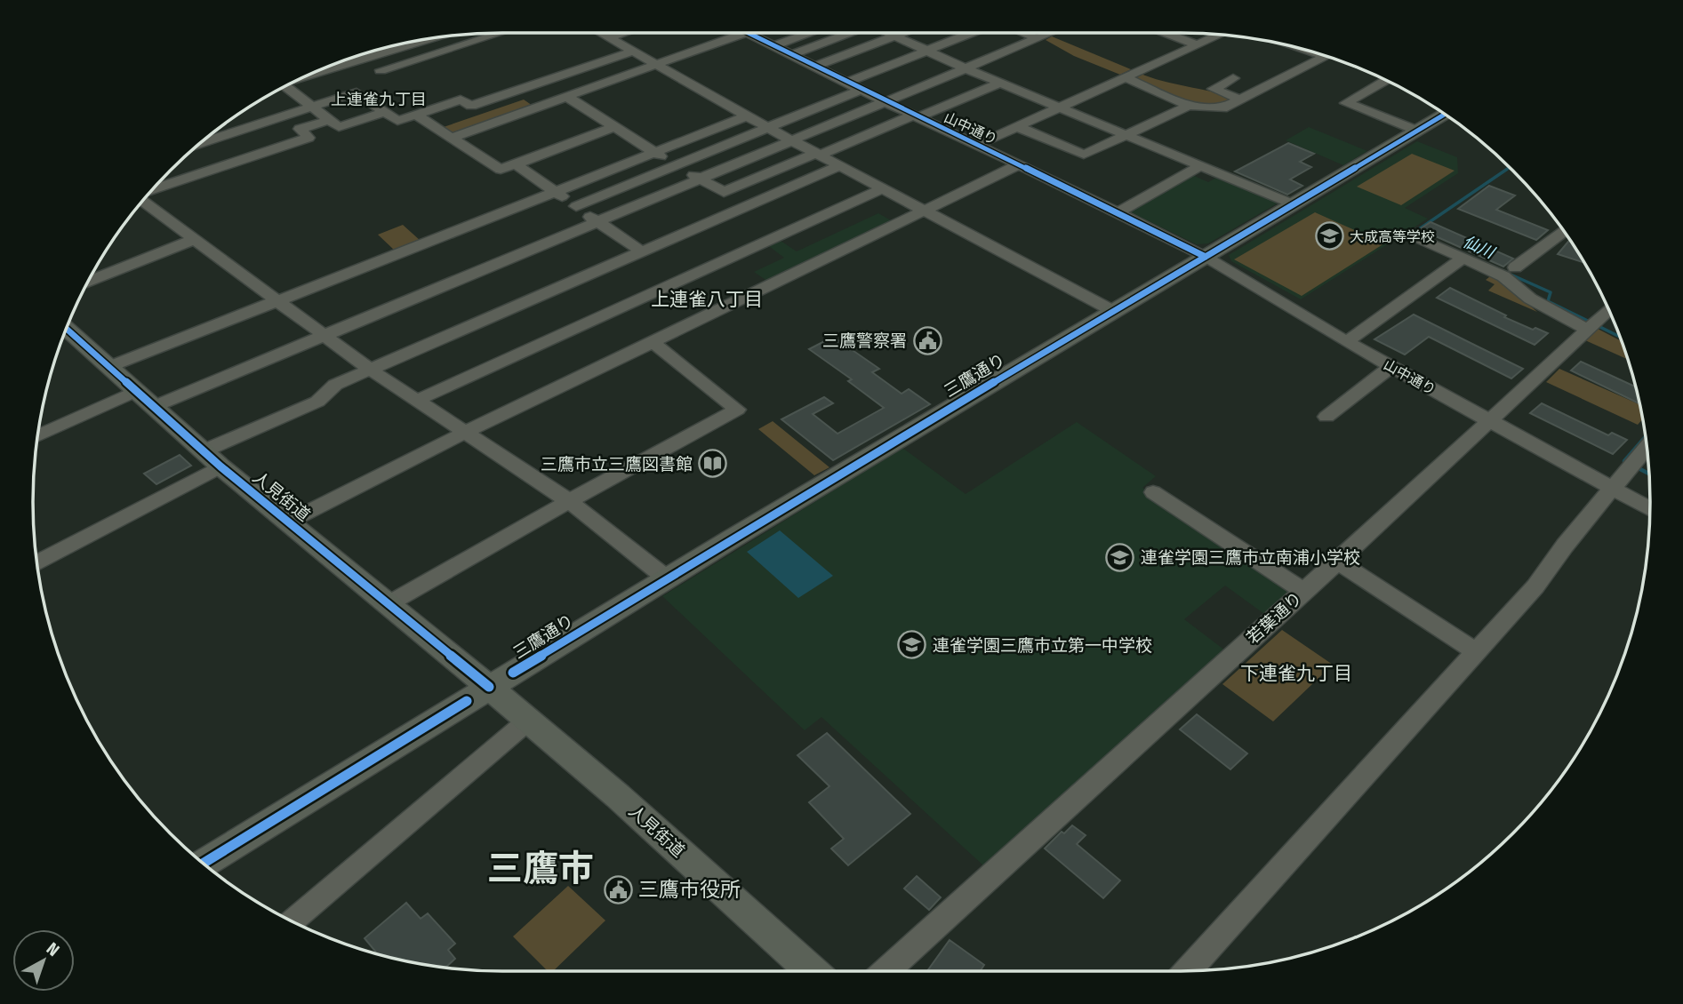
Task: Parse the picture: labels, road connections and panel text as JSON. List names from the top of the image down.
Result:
{
  "streets": {
    "main road": ["三鷹通り", "人見街道"],
    "street": ["山中通り", "若葉通り"]
  },
  "crossings": [
    ["山中通り", "三鷹通り"],
    ["山中通り", "若葉通り"],
    ["三鷹通り", "人見街道"]
  ],
  "districts": [
    "上連雀九丁目",
    "上連雀八丁目",
    "下連雀九丁目",
    "三鷹市"
  ],
  "water": ["仙川"],
  "places": {
    "school or university": ["大成高等学校", "連雀学園三鷹市立南浦小学校", "連雀学園三鷹市立第一中学校"],
    "public building": ["三鷹警察署", "三鷹市役所"],
    "library": ["三鷹市立三鷹図書館"]
  },
  "north": "top right"
}
